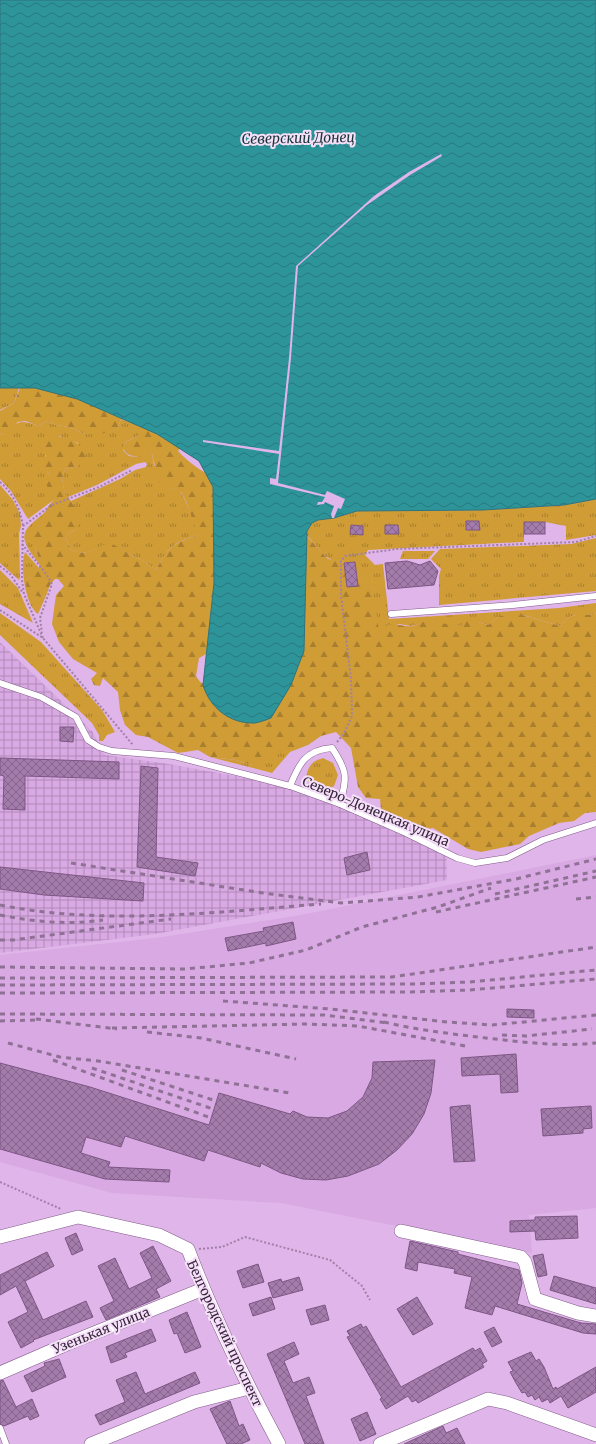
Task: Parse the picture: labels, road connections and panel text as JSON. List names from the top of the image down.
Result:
{
  "streets": {
    "street": ["Узенькая улица", "Белгородский проспект"],
    "lane": ["Северо-Донецкая улица"]
  },
  "crossings": [
    ["Узенькая улица", "Белгородский проспект"]
  ],
  "water": ["Северский Донец"]
}
